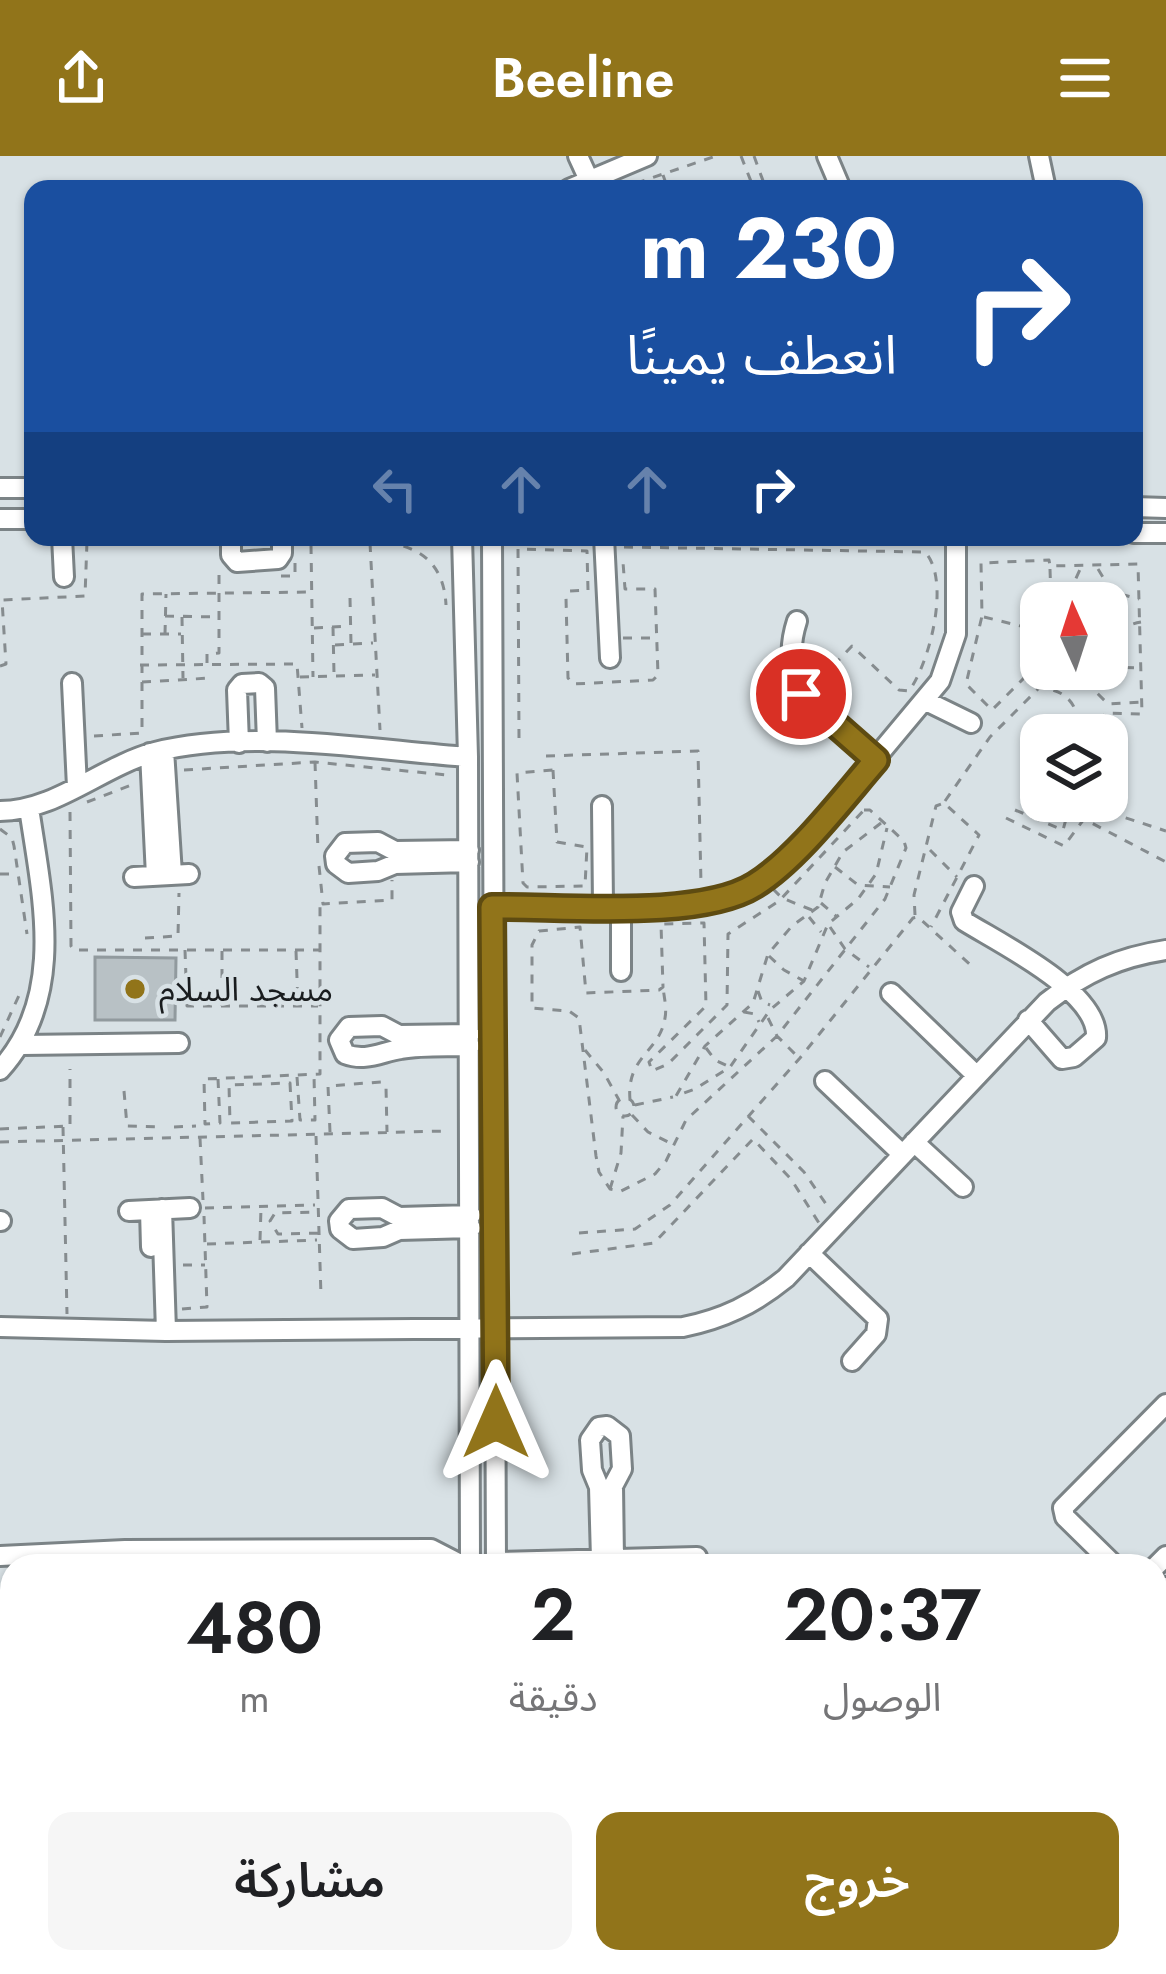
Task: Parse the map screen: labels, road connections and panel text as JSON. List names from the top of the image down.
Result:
{
  "places": ["مسجد السلام"],
  "north": "top",
  "page": {
    "header": "Beeline",
    "turn": ["230 m", "انعطف يمينًا"],
    "eta": [
      "20:37",
      "الوصول",
      "2",
      "دقيقة",
      "480",
      "m"
    ],
    "buttons": ["خروج", "مشاركة"]
  }
}
